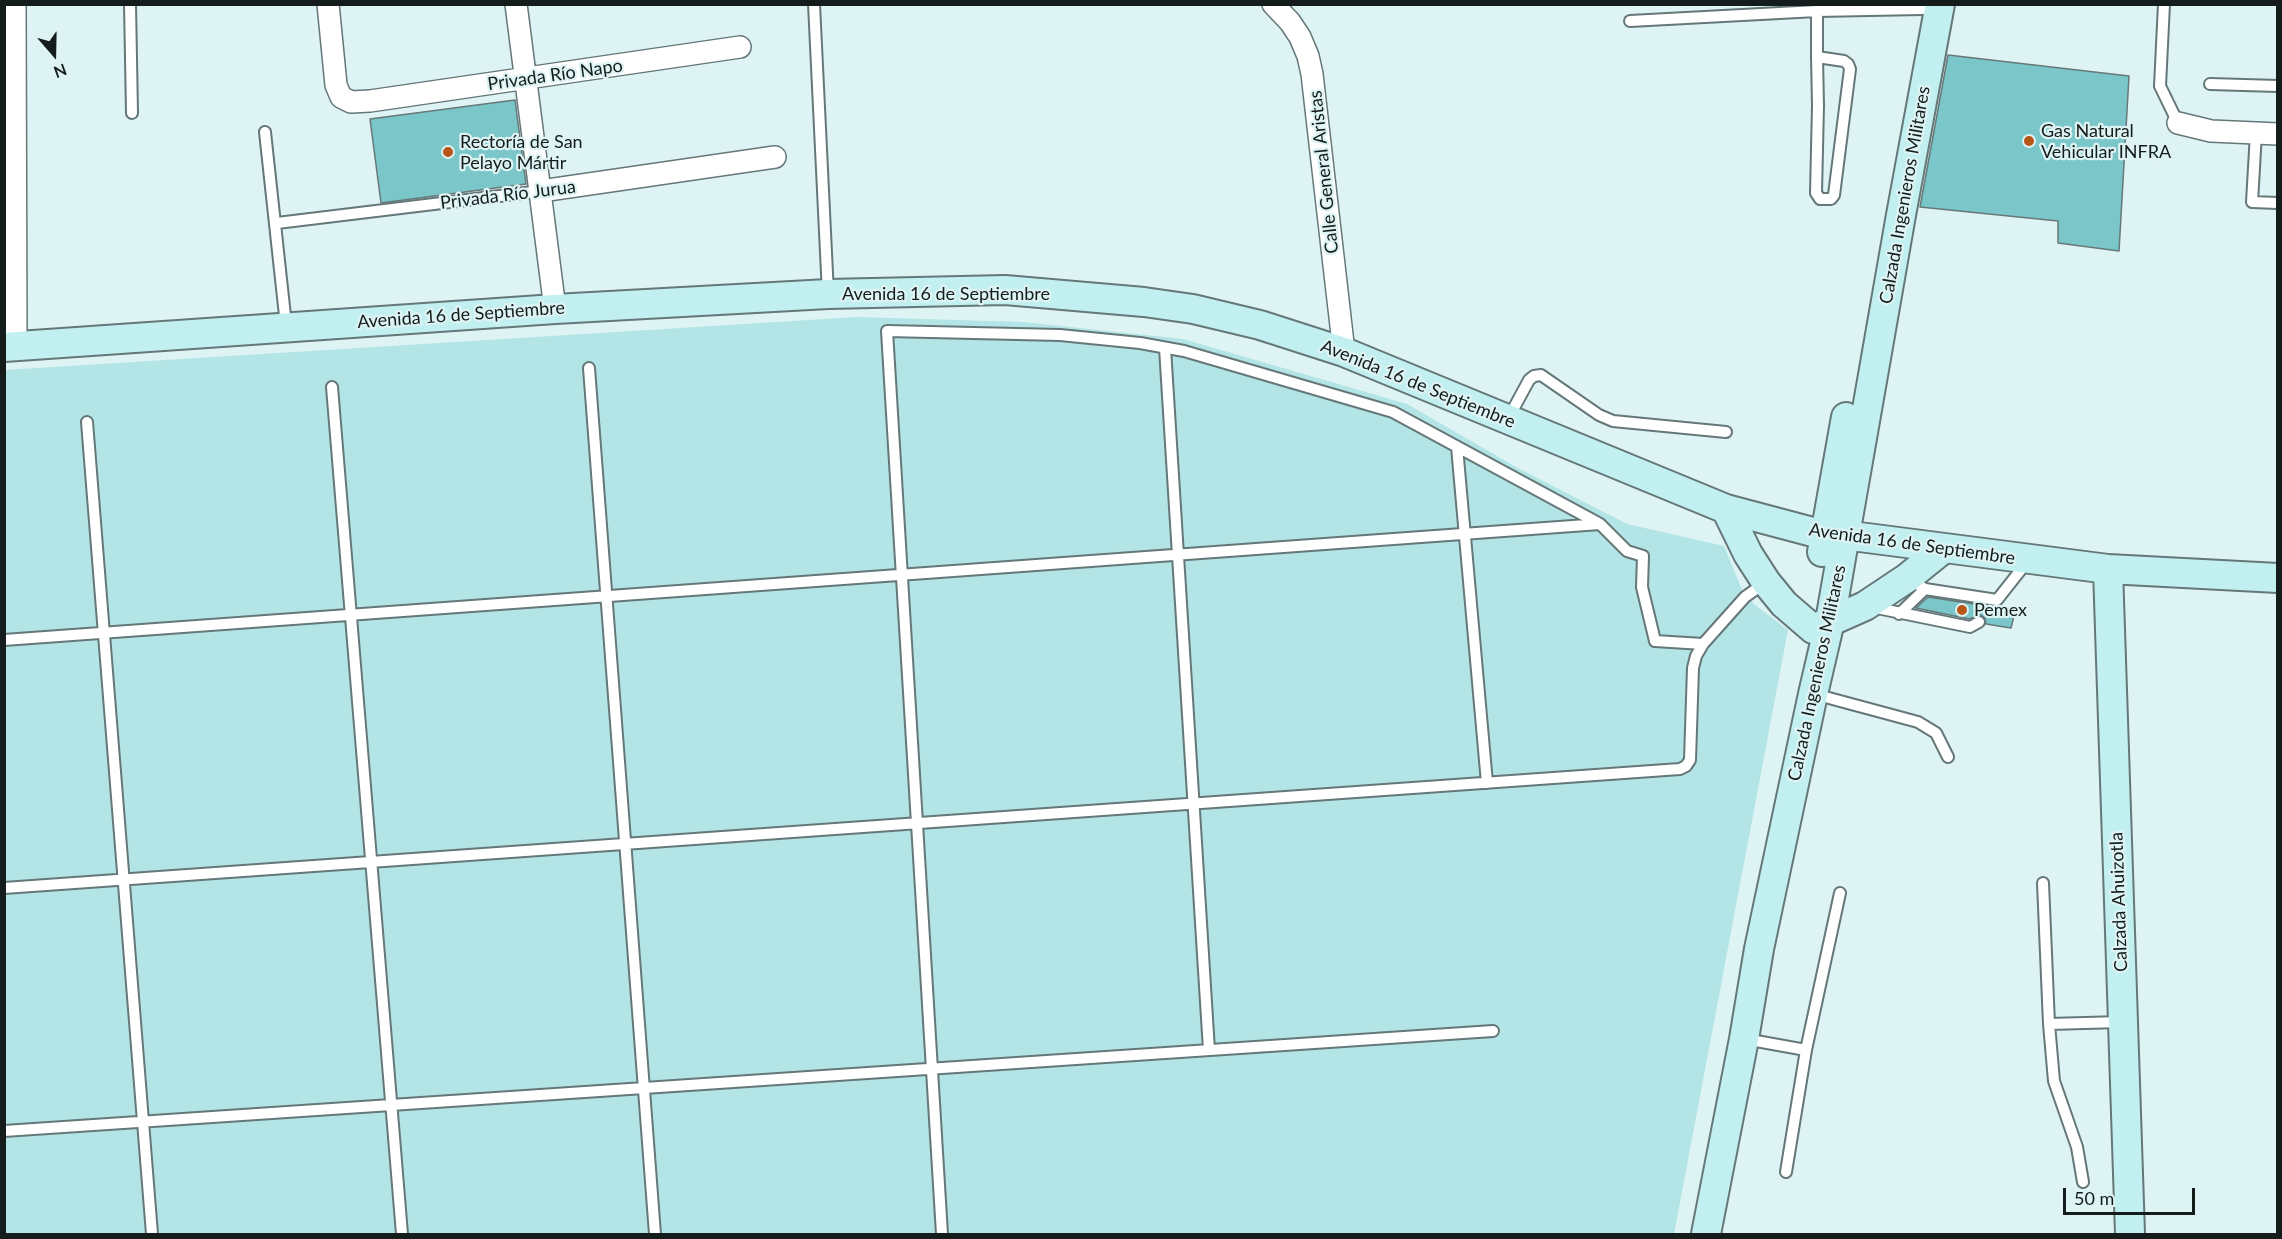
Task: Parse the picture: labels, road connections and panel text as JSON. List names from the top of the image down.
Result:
{
  "streets": {
    "main road": ["Calzada Ingenieros Militares", "Avenida 16 de Septiembre", "Calzada Ahuizotla"],
    "street": ["Privada Río Napo", "Calle General Aristas", "Privada Río Jurua"]
  },
  "crossings": [
    ["Calle General Aristas", "Avenida 16 de Septiembre"],
    ["Calzada Ingenieros Militares", "Avenida 16 de Septiembre"],
    ["Avenida 16 de Septiembre", "Calzada Ahuizotla"]
  ],
  "places": ["Gas Natural Vehicular INFRA", "Rectoría de San Pelayo Mártir", "Pemex"],
  "scale_bar": "50 m",
  "north": "bottom"
}
